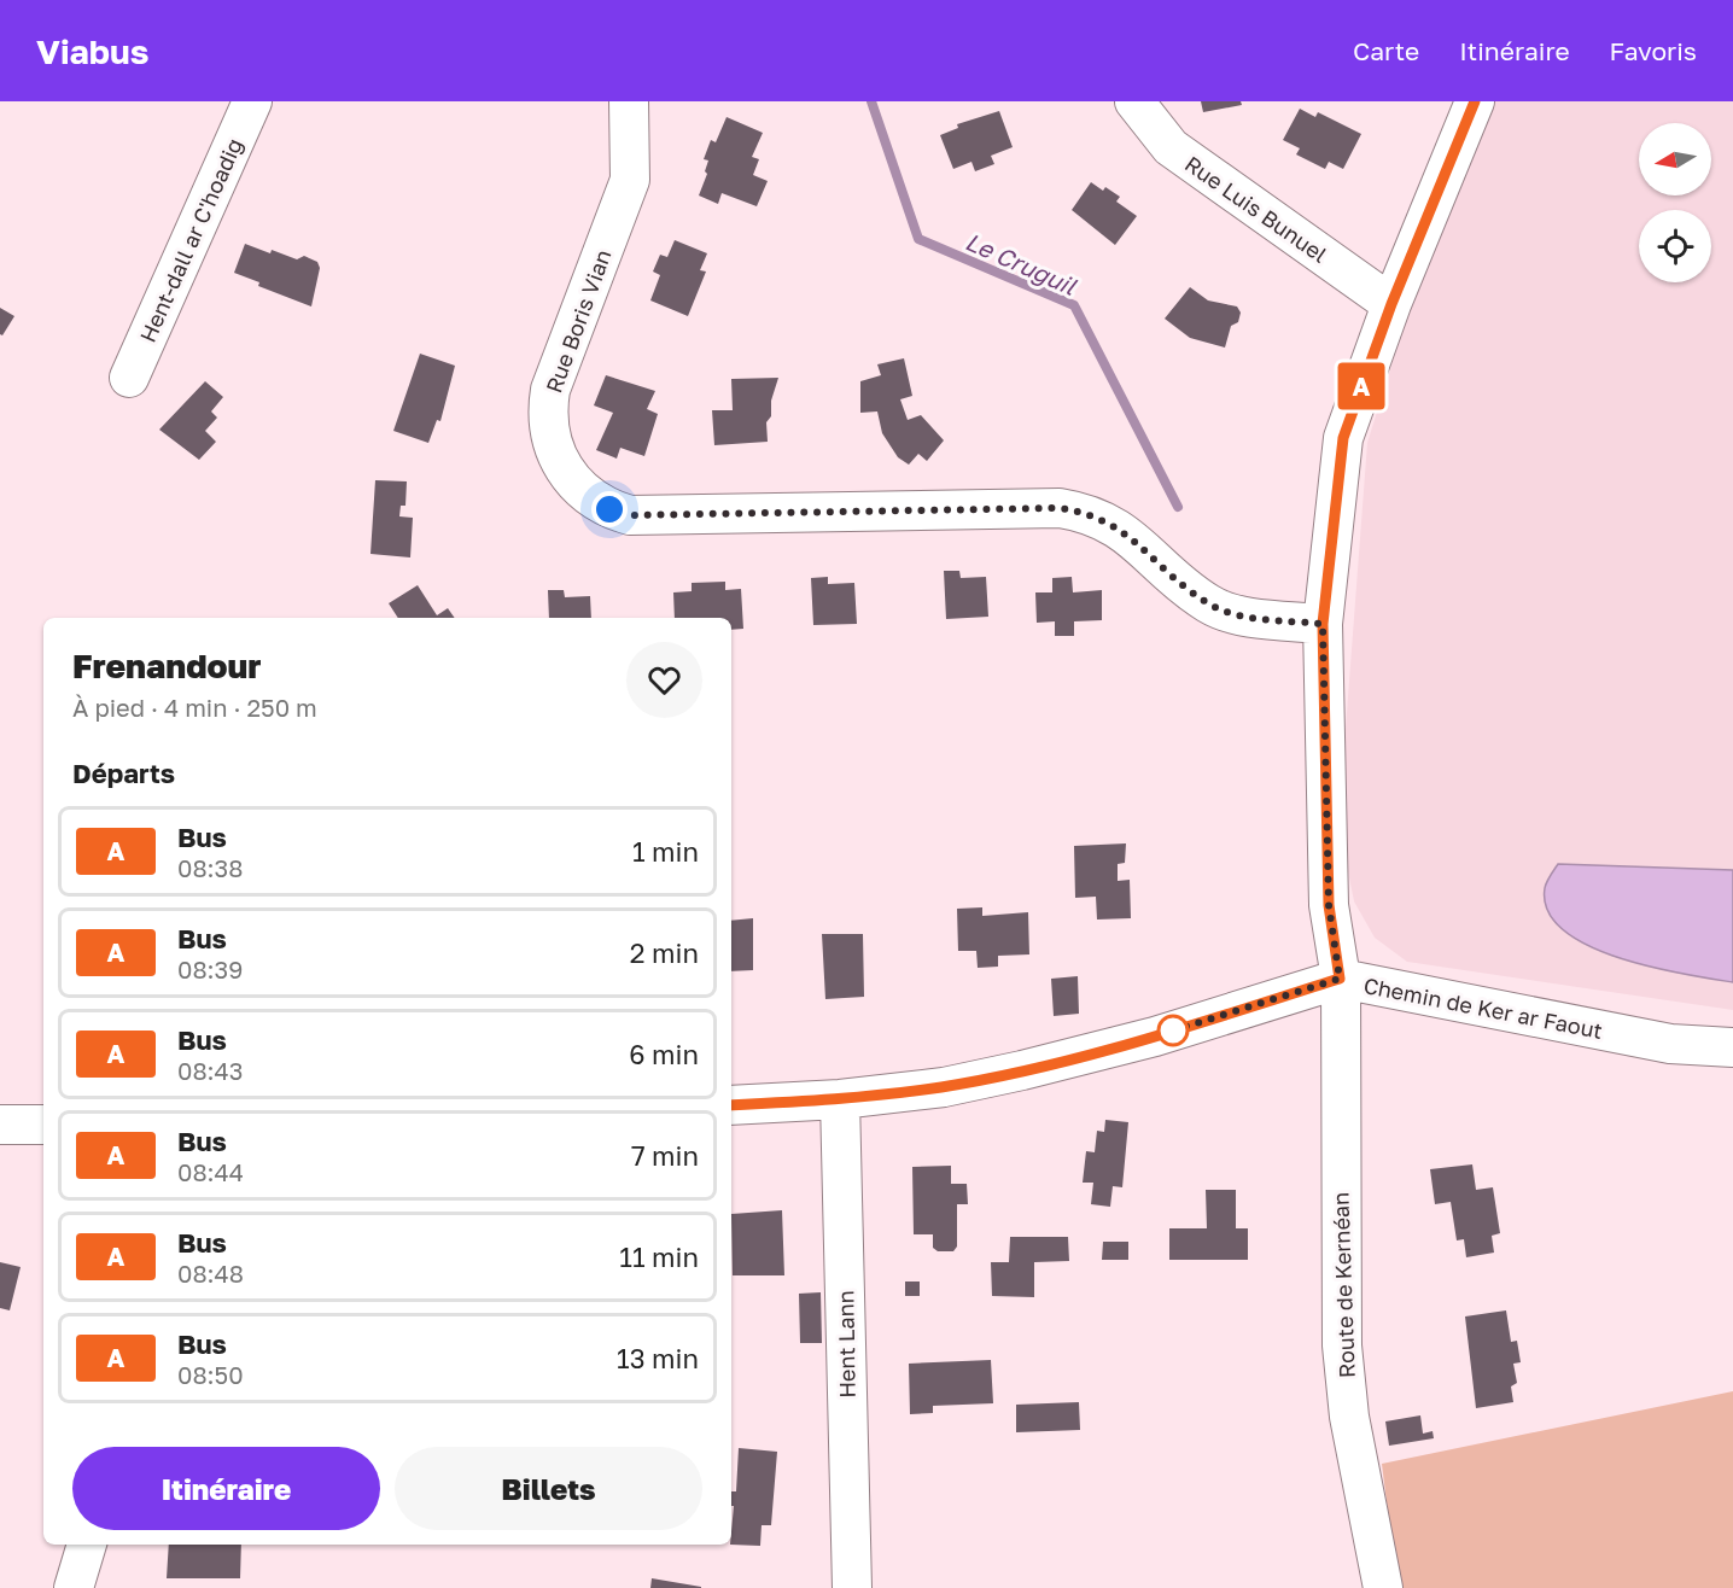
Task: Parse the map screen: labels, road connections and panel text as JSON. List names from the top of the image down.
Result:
{
  "streets": {
    "street": [
      "Rue Luis Bunuel",
      "Hent-dall ar C'hoadig",
      "Rue Boris Vian",
      "Chemin de Ker ar Faout",
      "Route de Kernéan",
      "Hent Lann"
    ]
  },
  "crossings": [
    ["Rue Luis Bunuel", "Route de Kernéan"],
    ["Rue Boris Vian", "Route de Kernéan"],
    ["Chemin de Ker ar Faout", "Route de Kernéan"],
    ["Chemin de Ker ar Faout", "Hent Lann"]
  ],
  "water": ["Le Cruguil"],
  "lines": ["bus line A"],
  "north": "left",
  "page": {
    "header": "Viabus",
    "nav": ["Carte", "Itinéraire", "Favoris"],
    "on_map": "A",
    "heading": [
      ["Frenandour", "À pied · 4 min · 250 m"],
      "Départs"
    ],
    "list": [
      {
        "mark": "A",
        "name": "Bus",
        "note": "08:38",
        "value": "1 min"
      },
      {
        "mark": "A",
        "name": "Bus",
        "note": "08:39",
        "value": "2 min"
      },
      {
        "mark": "A",
        "name": "Bus",
        "note": "08:43",
        "value": "6 min"
      },
      {
        "mark": "A",
        "name": "Bus",
        "note": "08:44",
        "value": "7 min"
      },
      {
        "mark": "A",
        "name": "Bus",
        "note": "08:48",
        "value": "11 min"
      },
      {
        "mark": "A",
        "name": "Bus",
        "note": "08:50",
        "value": "13 min"
      }
    ],
    "buttons": ["Itinéraire", "Billets"]
  }
}
